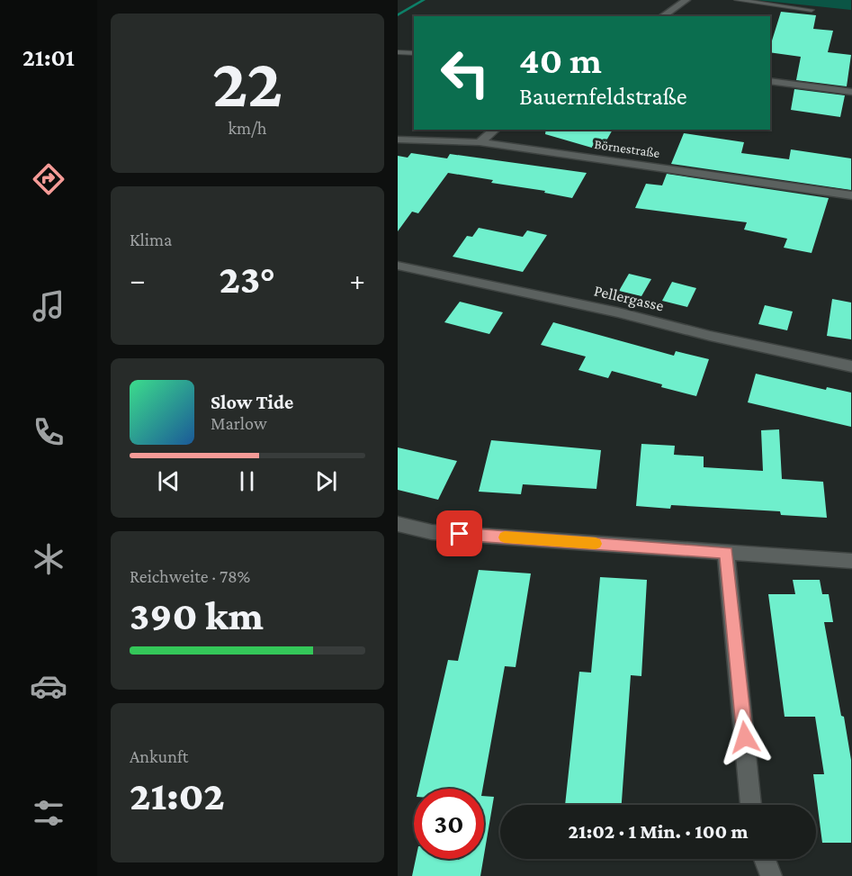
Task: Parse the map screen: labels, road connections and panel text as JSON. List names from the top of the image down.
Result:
{
  "streets": {
    "street": ["Börnestraße", "Pellergasse"]
  },
  "page": {
    "tabs": "21:01",
    "tile": [
      ["22", "km/h"],
      "Klima",
      ["Reichweite · 78%", "390 km"],
      ["Ankunft", "21:02"]
    ],
    "turn": ["40 m", "Bauernfeldstraße"],
    "heat": ["−", "23°", "+"],
    "song": ["Slow Tide", "Marlow"],
    "limit": "30",
    "trip": "21:02 · 1 Min. · 100 m"
  }
}
